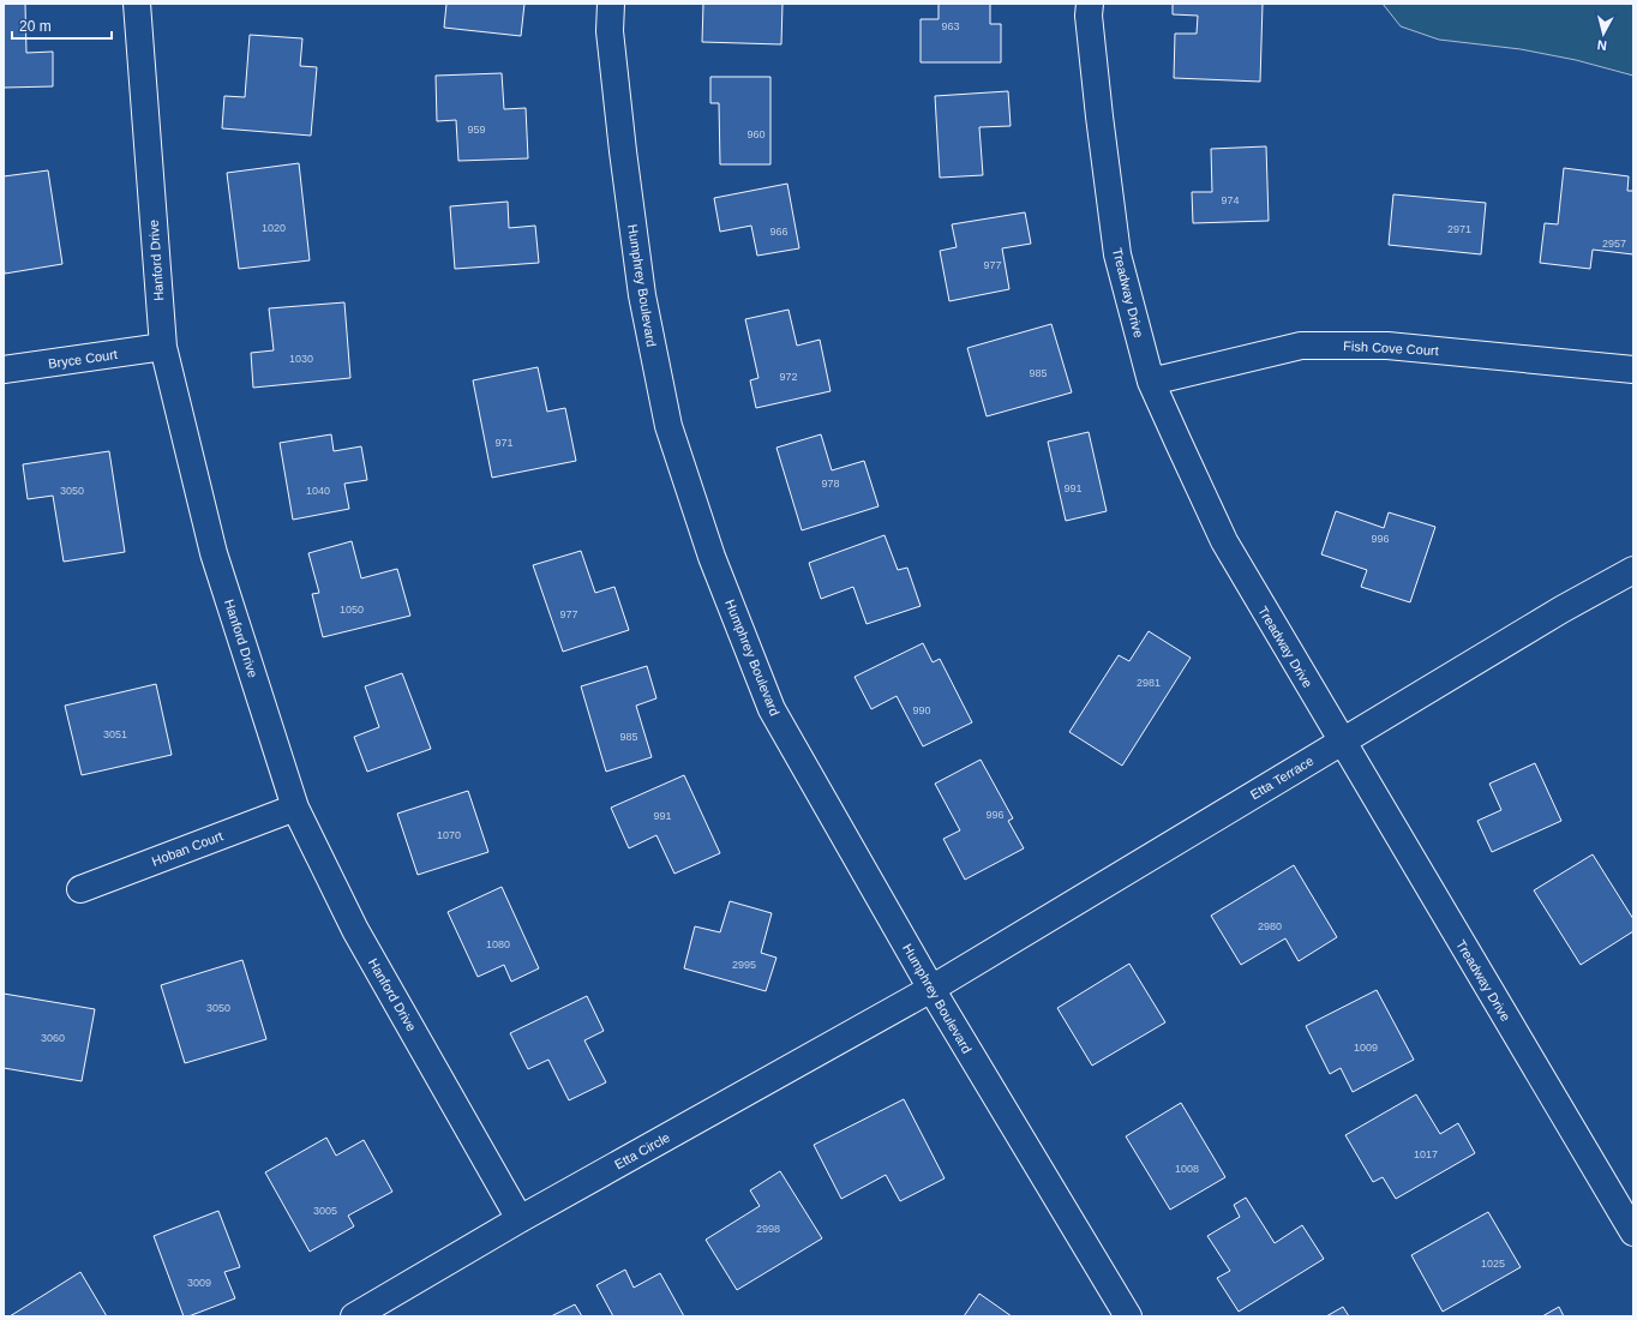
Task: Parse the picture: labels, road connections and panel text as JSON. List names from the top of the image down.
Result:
{
  "streets": {
    "street": [
      "Hanford Drive",
      "Humphrey Boulevard",
      "Treadway Drive",
      "Fish Cove Court",
      "Bryce Court",
      "Etta Terrace",
      "Hoban Court",
      "Etta Circle"
    ]
  },
  "crossings": [
    ["Hanford Drive", "Bryce Court"],
    ["Hanford Drive", "Hoban Court"],
    ["Hanford Drive", "Etta Circle"],
    ["Humphrey Boulevard", "Etta Terrace"],
    ["Humphrey Boulevard", "Etta Circle"],
    ["Treadway Drive", "Fish Cove Court"],
    ["Treadway Drive", "Etta Terrace"],
    ["Etta Terrace", "Etta Circle"]
  ],
  "house_numbers": [
    "963",
    "959",
    "960",
    "974",
    "1020",
    "2971",
    "966",
    "2957",
    "977",
    "1030",
    "985",
    "972",
    "971",
    "978",
    "991",
    "3050",
    "1040",
    "996",
    "1050",
    "977",
    "2981",
    "990",
    "3051",
    "985",
    "996",
    "991",
    "1070",
    "2980",
    "1080",
    "2995",
    "3050",
    "3060",
    "1009",
    "1017",
    "1008",
    "3005",
    "2998",
    "1025",
    "3009"
  ],
  "scale_bar": "20 m",
  "north": "bottom"
}
